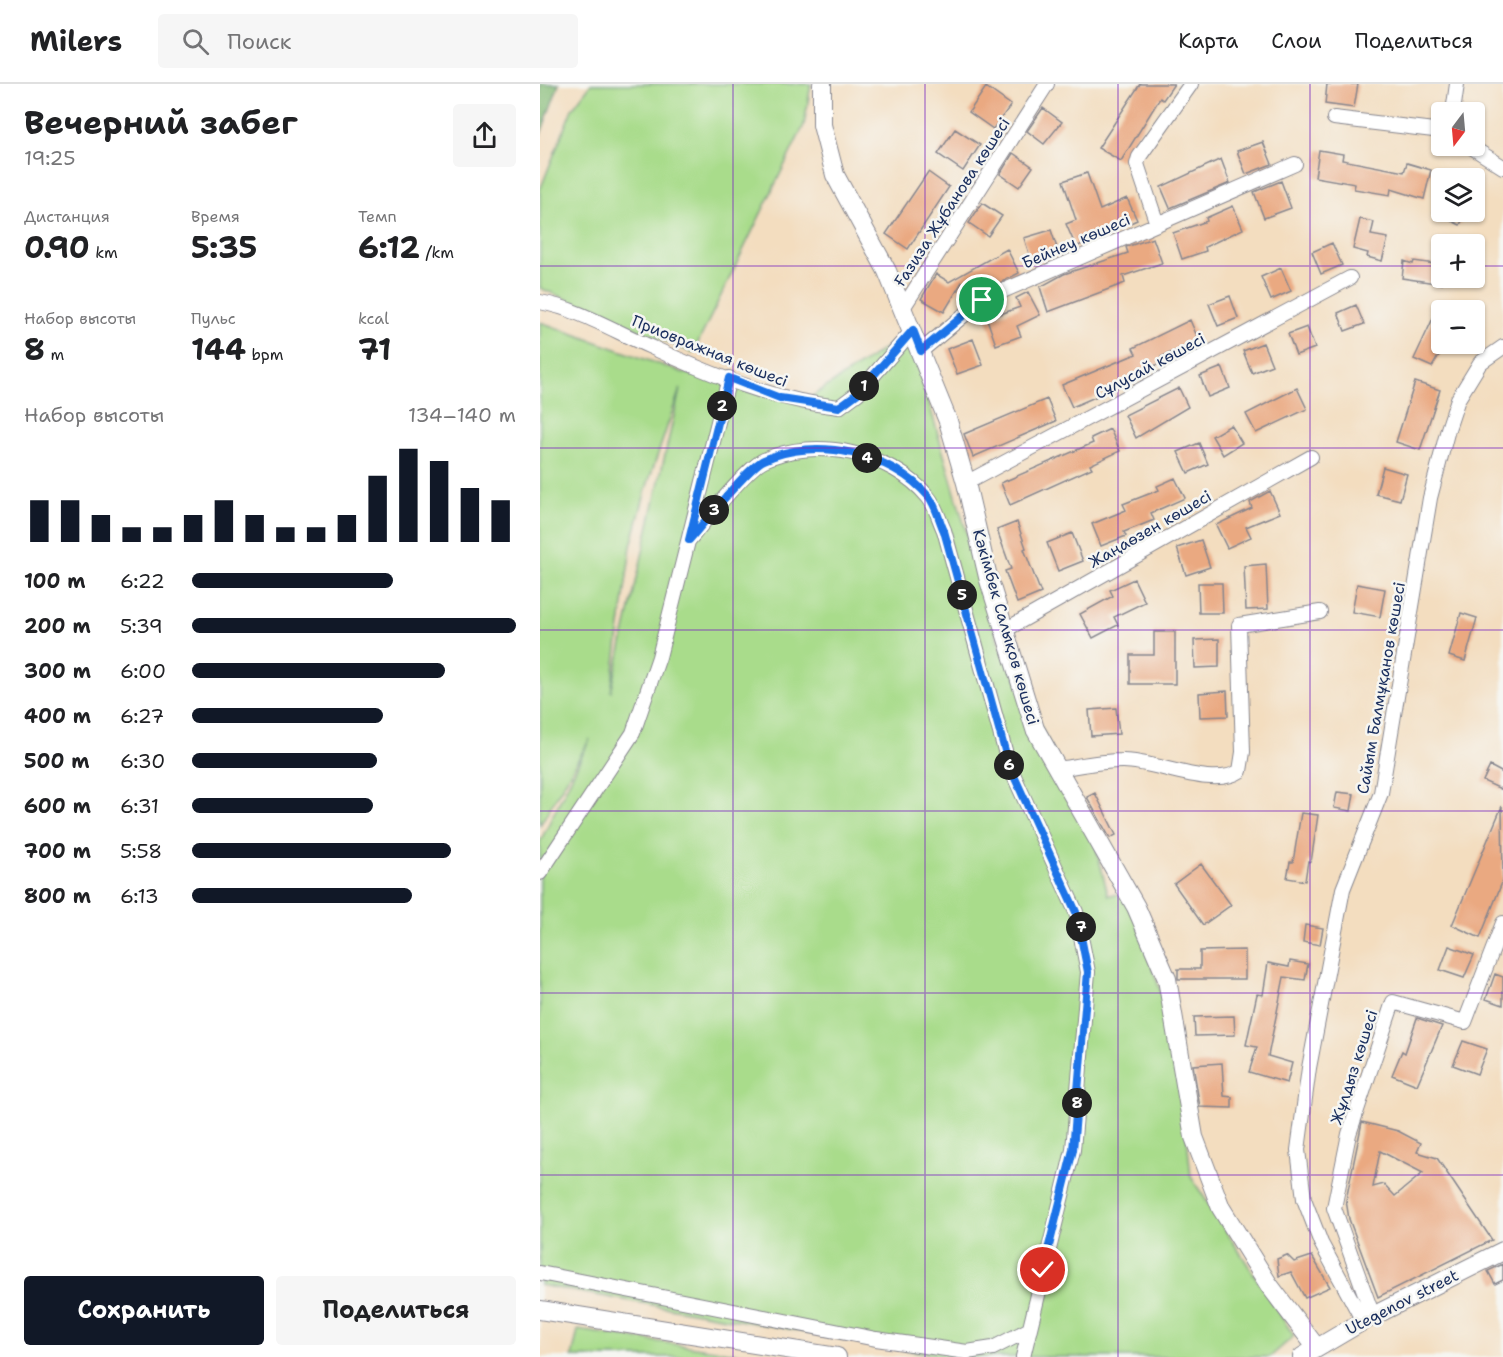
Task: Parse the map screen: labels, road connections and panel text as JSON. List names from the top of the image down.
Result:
{
  "streets": {
    "street": [
      "Ғазиза Жұбанова көшесі",
      "Бейнеу көшесі",
      "Приовражная көшесі",
      "Сұлусай көшесі",
      "Жаңаөзен көшесі",
      "Кәкімбек Салықов көшесі",
      "Сайым Балмұқанов көшесі",
      "Жұлдыз көшесі",
      "Utegenov street"
    ]
  },
  "crossings": [
    ["Ғазиза Жұбанова көшесі", "Кәкімбек Салықов көшесі"],
    ["Бейнеу көшесі", "Кәкімбек Салықов көшесі"],
    ["Приовражная көшесі", "Кәкімбек Салықов көшесі"],
    ["Сұлусай көшесі", "Кәкімбек Салықов көшесі"],
    ["Жаңаөзен көшесі", "Кәкімбек Салықов көшесі"],
    ["Кәкімбек Салықов көшесі", "Utegenov street"],
    ["Сайым Балмұқанов көшесі", "Жұлдыз көшесі"],
    ["Сайым Балмұқанов көшесі", "Utegenov street"],
    ["Жұлдыз көшесі", "Utegenov street"]
  ],
  "north": "bottom",
  "page": {
    "header": "Milers",
    "search": "Поиск",
    "nav": ["Карта", "Слои", "Поделиться"],
    "heading": ["Вечерний забег", "19:25"],
    "map_buttons": ["+", "−"],
    "stats": [
      ["Дистанция", "0.90 km"],
      ["Время", "5:35"],
      ["Темп", "6:12 /km"],
      ["Набор высоты", "8 m"],
      ["Пульс", "144 bpm"],
      ["kcal", "71"]
    ],
    "pins": [
      "1",
      "2",
      "4",
      "3",
      "5",
      "6",
      "7",
      "8"
    ],
    "chart": ["Набор высоты", "134–140 m"],
    "list": [
      {
        "name": "100 m",
        "note": "6:22"
      },
      {
        "name": "200 m",
        "note": "5:39"
      },
      {
        "name": "300 m",
        "note": "6:00"
      },
      {
        "name": "400 m",
        "note": "6:27"
      },
      {
        "name": "500 m",
        "note": "6:30"
      },
      {
        "name": "600 m",
        "note": "6:31"
      },
      {
        "name": "700 m",
        "note": "5:58"
      },
      {
        "name": "800 m",
        "note": "6:13"
      }
    ],
    "buttons": ["Сохранить", "Поделиться"]
  }
}
